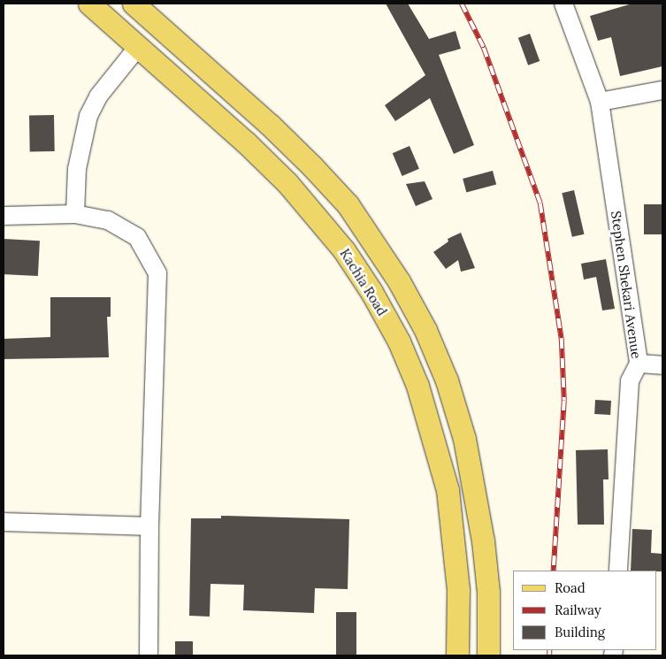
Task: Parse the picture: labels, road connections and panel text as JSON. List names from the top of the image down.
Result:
{
  "streets": {
    "main road": ["Kachia Road"],
    "street": ["Stephen Shekari Avenue"]
  },
  "legend": ["Road", "Railway", "Building"]
}
